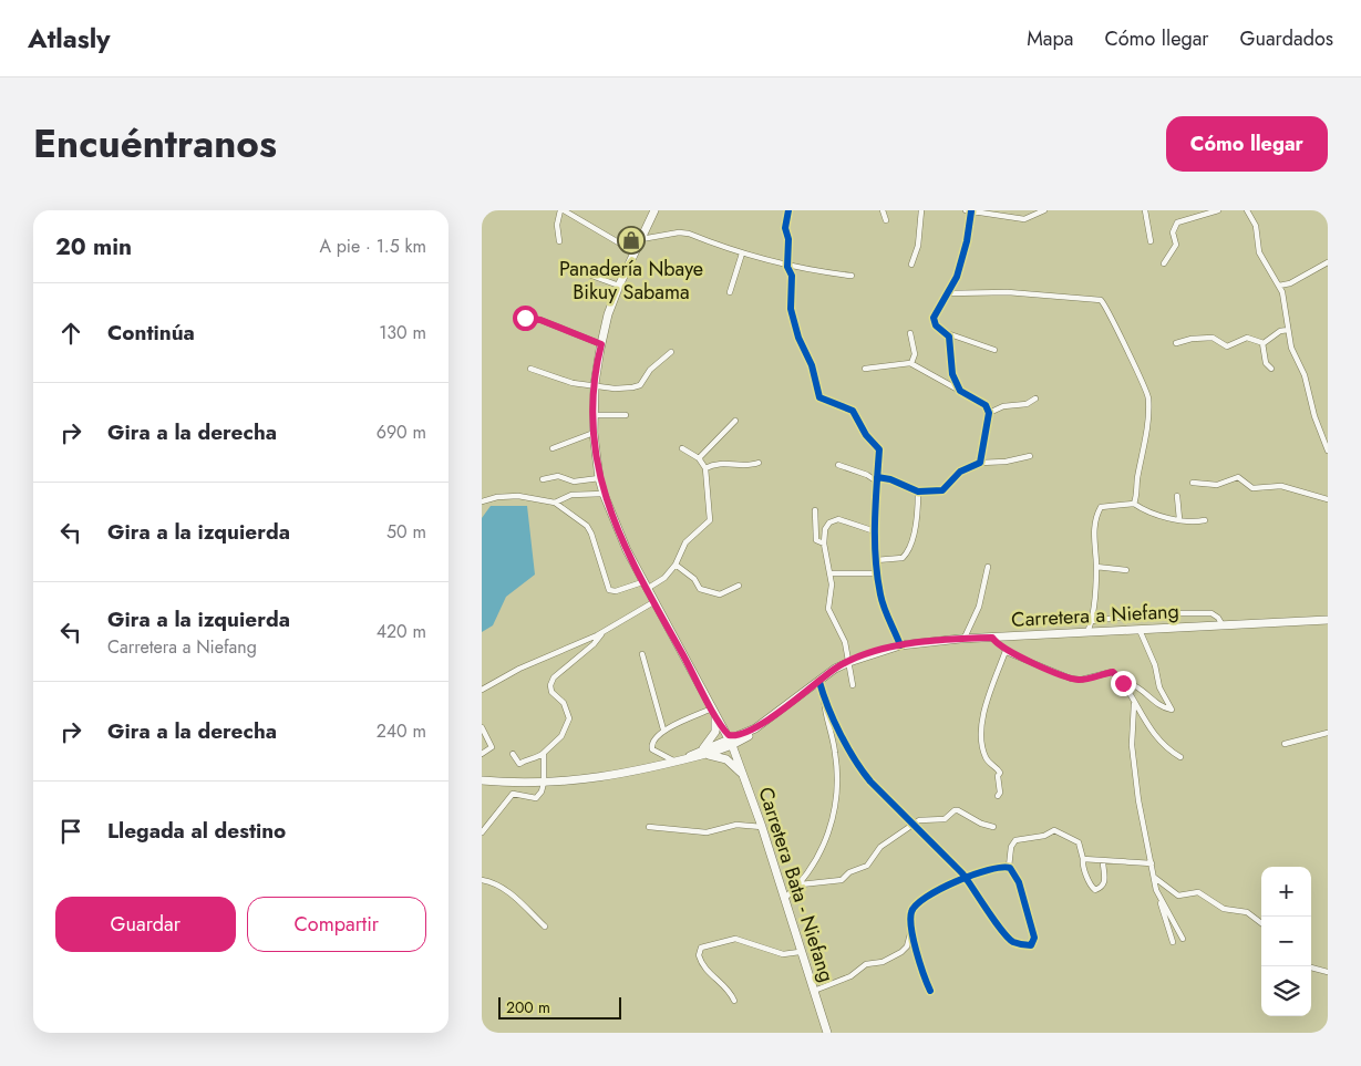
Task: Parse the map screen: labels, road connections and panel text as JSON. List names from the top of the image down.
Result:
{
  "streets": {
    "main road": ["Carretera a Niefang", "Carretera Bata - Niefang"]
  },
  "places": {
    "shop": ["Panadería Nbaye Bikuy Sabama"]
  },
  "scale_bar": "200 m",
  "page": {
    "header": "Atlasly",
    "nav": ["Mapa", "Cómo llegar", "Guardados"],
    "title": "Encuéntranos",
    "buttons": [
      "Cómo llegar",
      ["Guardar", "Compartir"]
    ],
    "heading": ["20 min", "A pie · 1.5 km"],
    "list": [
      ["Continúa", "130 m"],
      ["Gira a la derecha", "690 m"],
      ["Gira a la izquierda", "50 m"],
      ["Gira a la izquierda", "Carretera a Niefang", "420 m"],
      ["Gira a la derecha", "240 m"],
      "Llegada al destino"
    ],
    "map_buttons": ["+", "−"],
    "scale": "200 m"
  }
}
